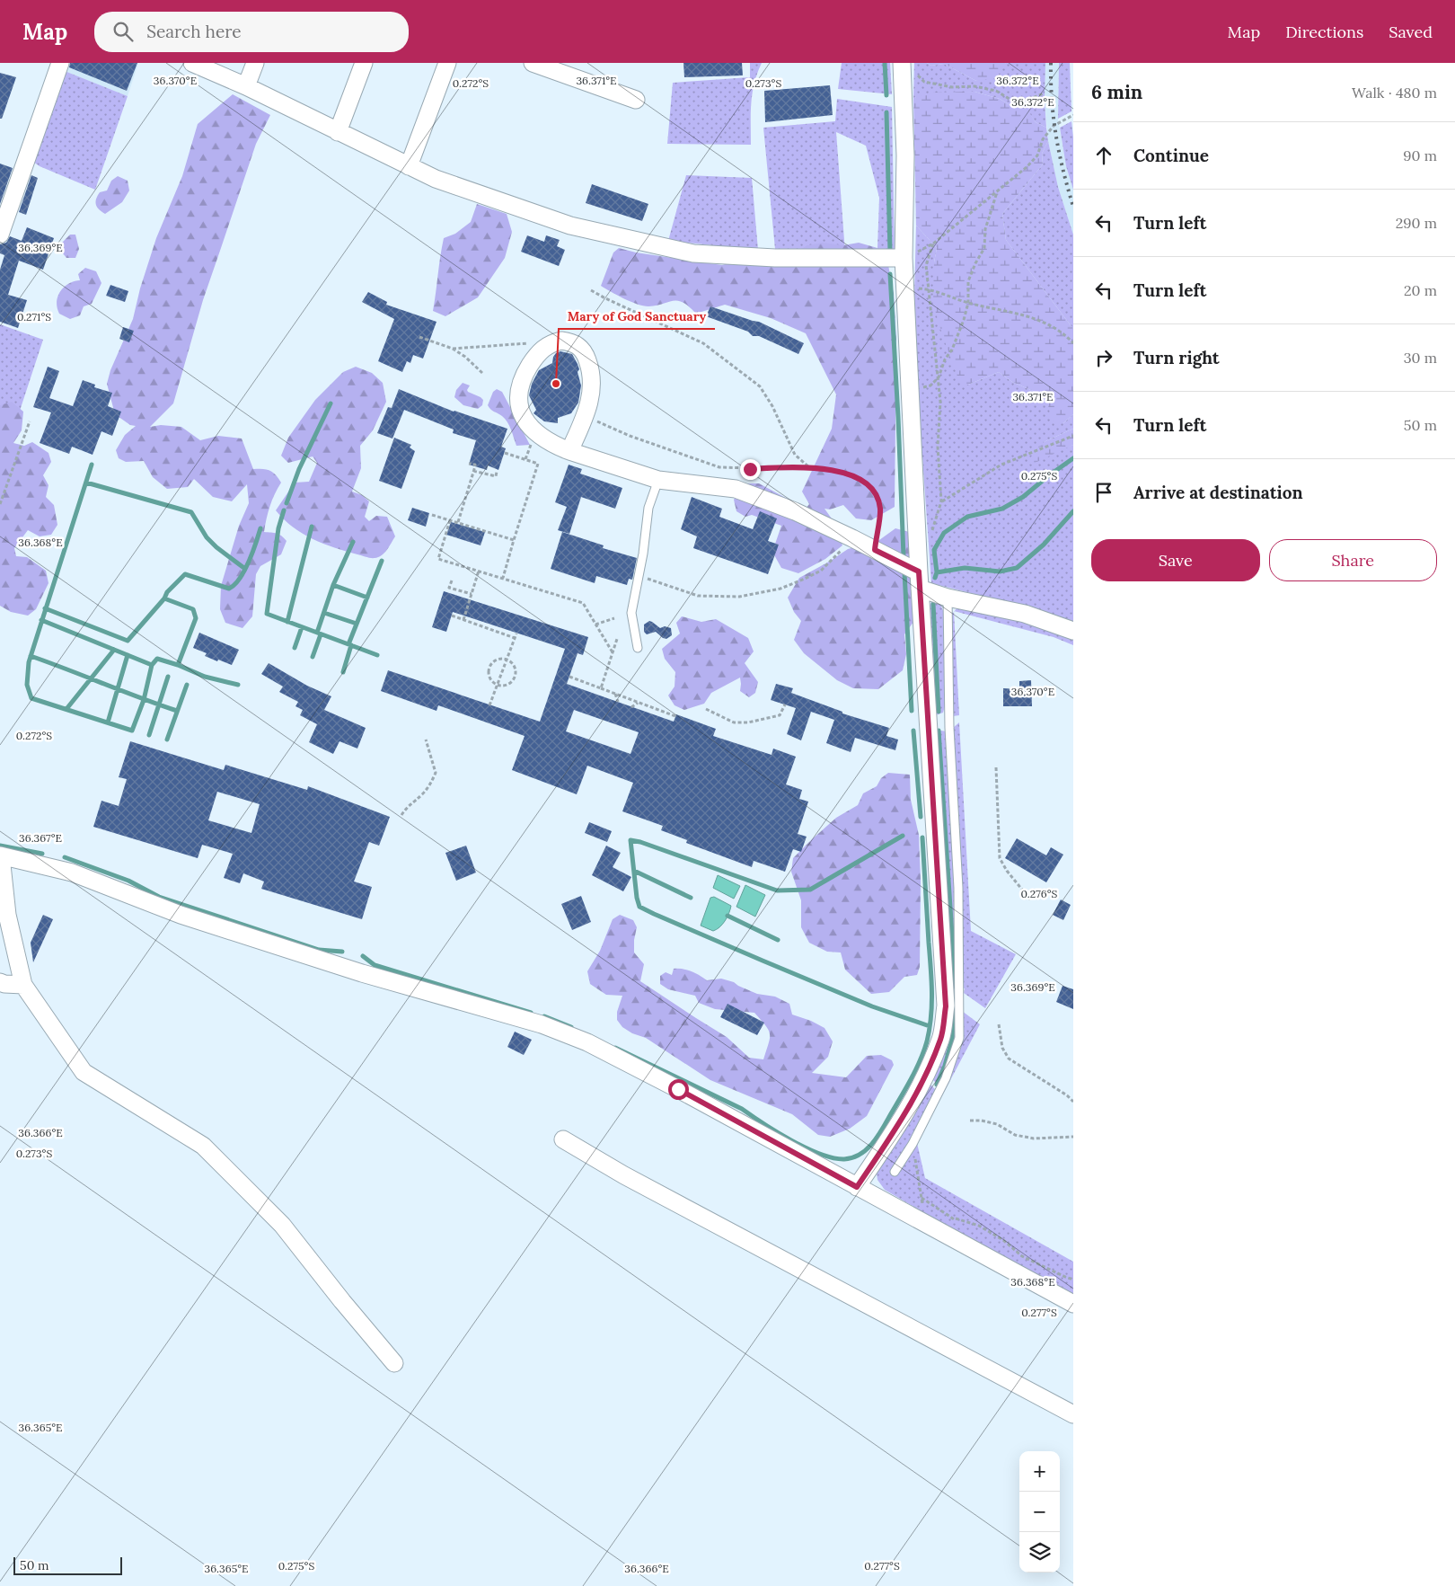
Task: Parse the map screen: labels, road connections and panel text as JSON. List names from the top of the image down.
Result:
{
  "places": ["Mary of God Sanctuary"],
  "scale_bar": "50 m",
  "page": {
    "header": "Map",
    "search": "Search here",
    "nav": ["Map", "Directions", "Saved"],
    "heading": ["6 min", "Walk · 480 m"],
    "list": [
      ["Continue", "90 m"],
      ["Turn left", "290 m"],
      ["Turn left", "20 m"],
      ["Turn right", "30 m"],
      ["Turn left", "50 m"],
      "Arrive at destination"
    ],
    "buttons": ["Save", "Share"],
    "map_buttons": ["+", "−"],
    "scale": "50 m"
  },
  "coordinates": [
    "36.372°E",
    "36.370°E",
    "36.371°E",
    "0.272°S",
    "0.273°S",
    "36.369°E",
    "0.271°S",
    "0.275°S",
    "36.368°E",
    "36.367°E",
    "0.276°S",
    "36.366°E",
    "0.277°S",
    "36.365°E"
  ]
}
